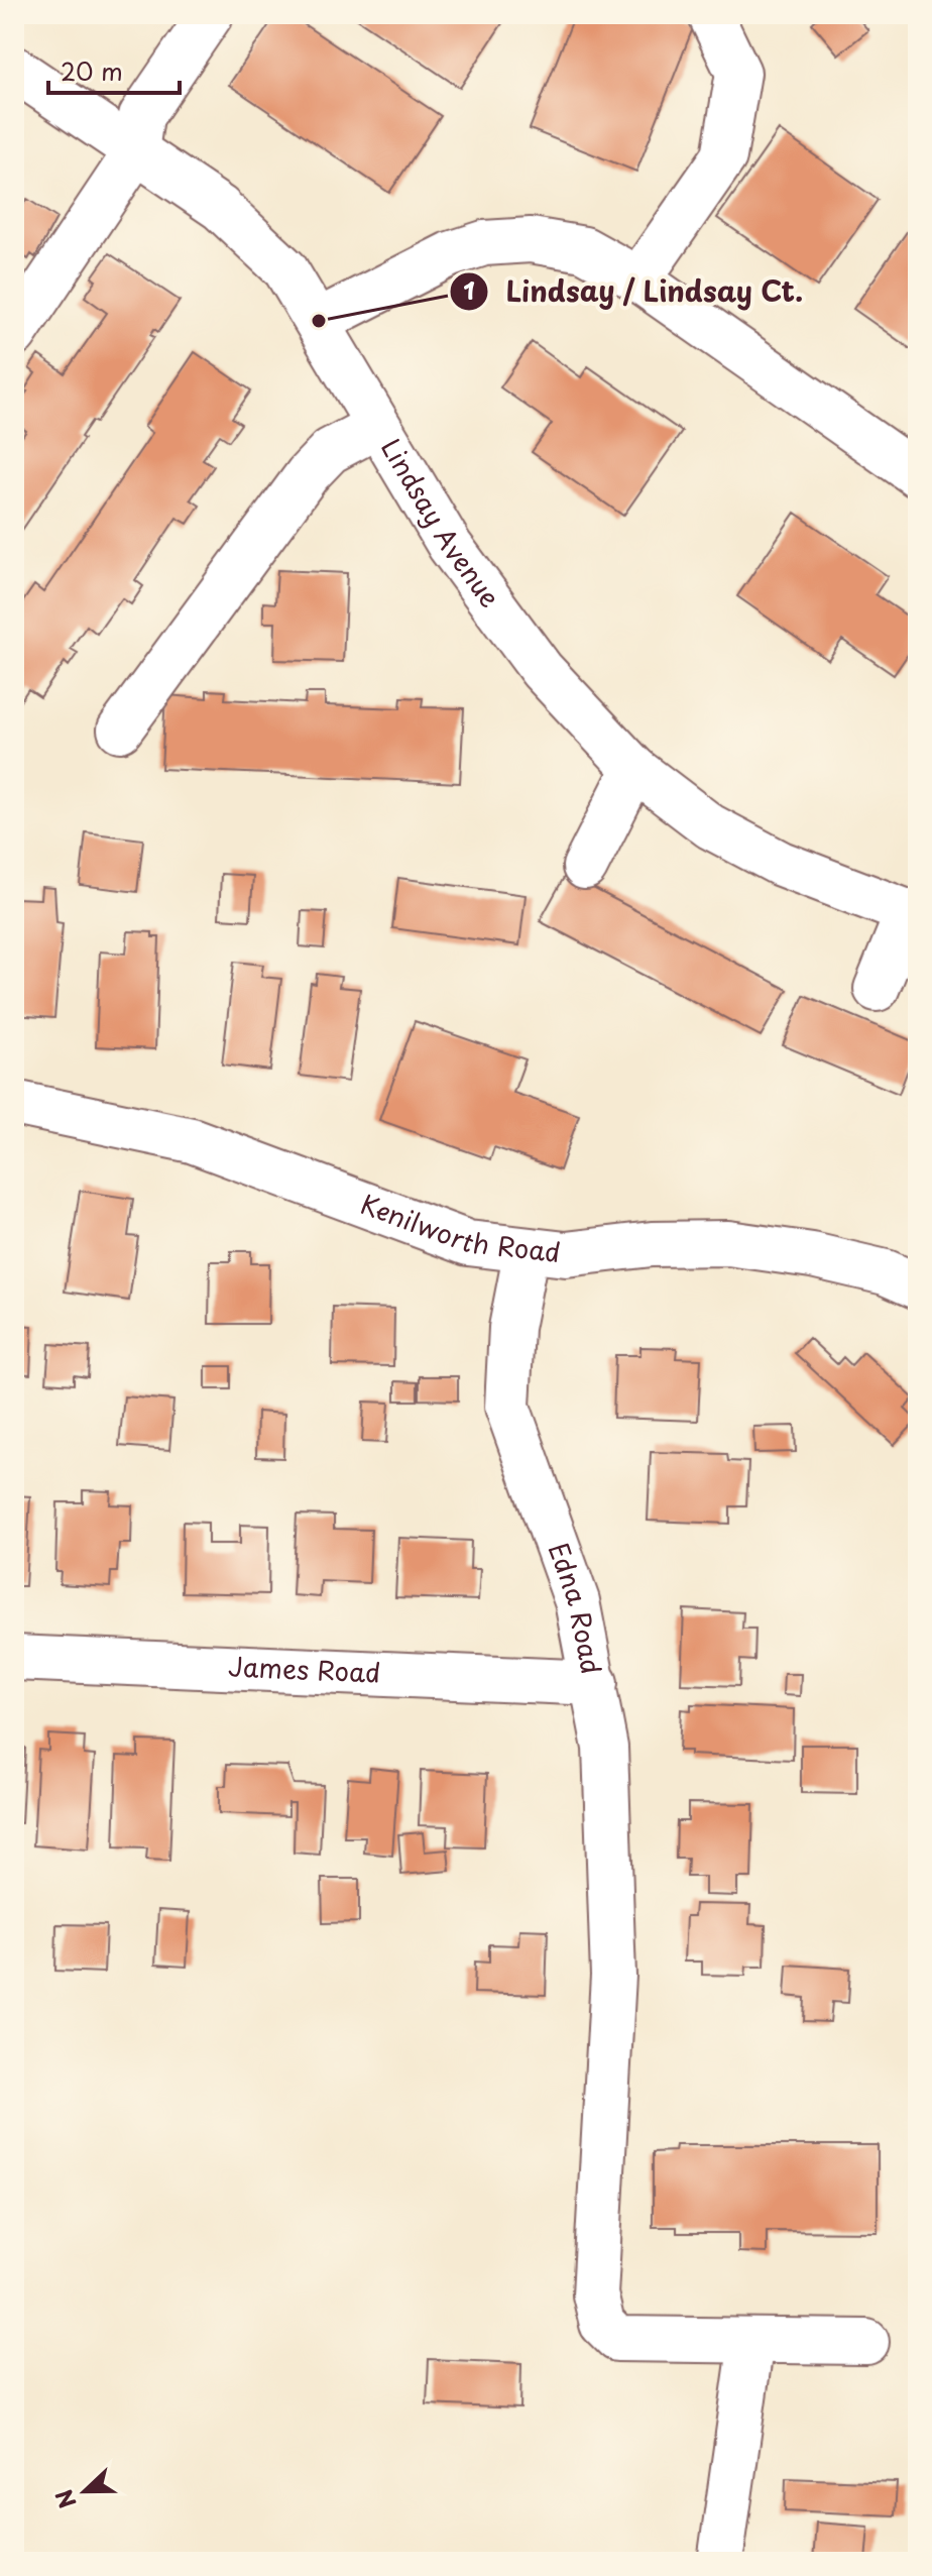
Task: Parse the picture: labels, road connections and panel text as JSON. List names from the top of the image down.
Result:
{
  "streets": {
    "street": [
      "Lindsay Avenue",
      "Kenilworth Road",
      "Edna Road",
      "James Road"
    ]
  },
  "crossings": [
    ["Kenilworth Road", "Edna Road"],
    ["Edna Road", "James Road"]
  ],
  "places": ["Lindsay / Lindsay Ct."],
  "scale_bar": "20 m",
  "north": "left"
}
